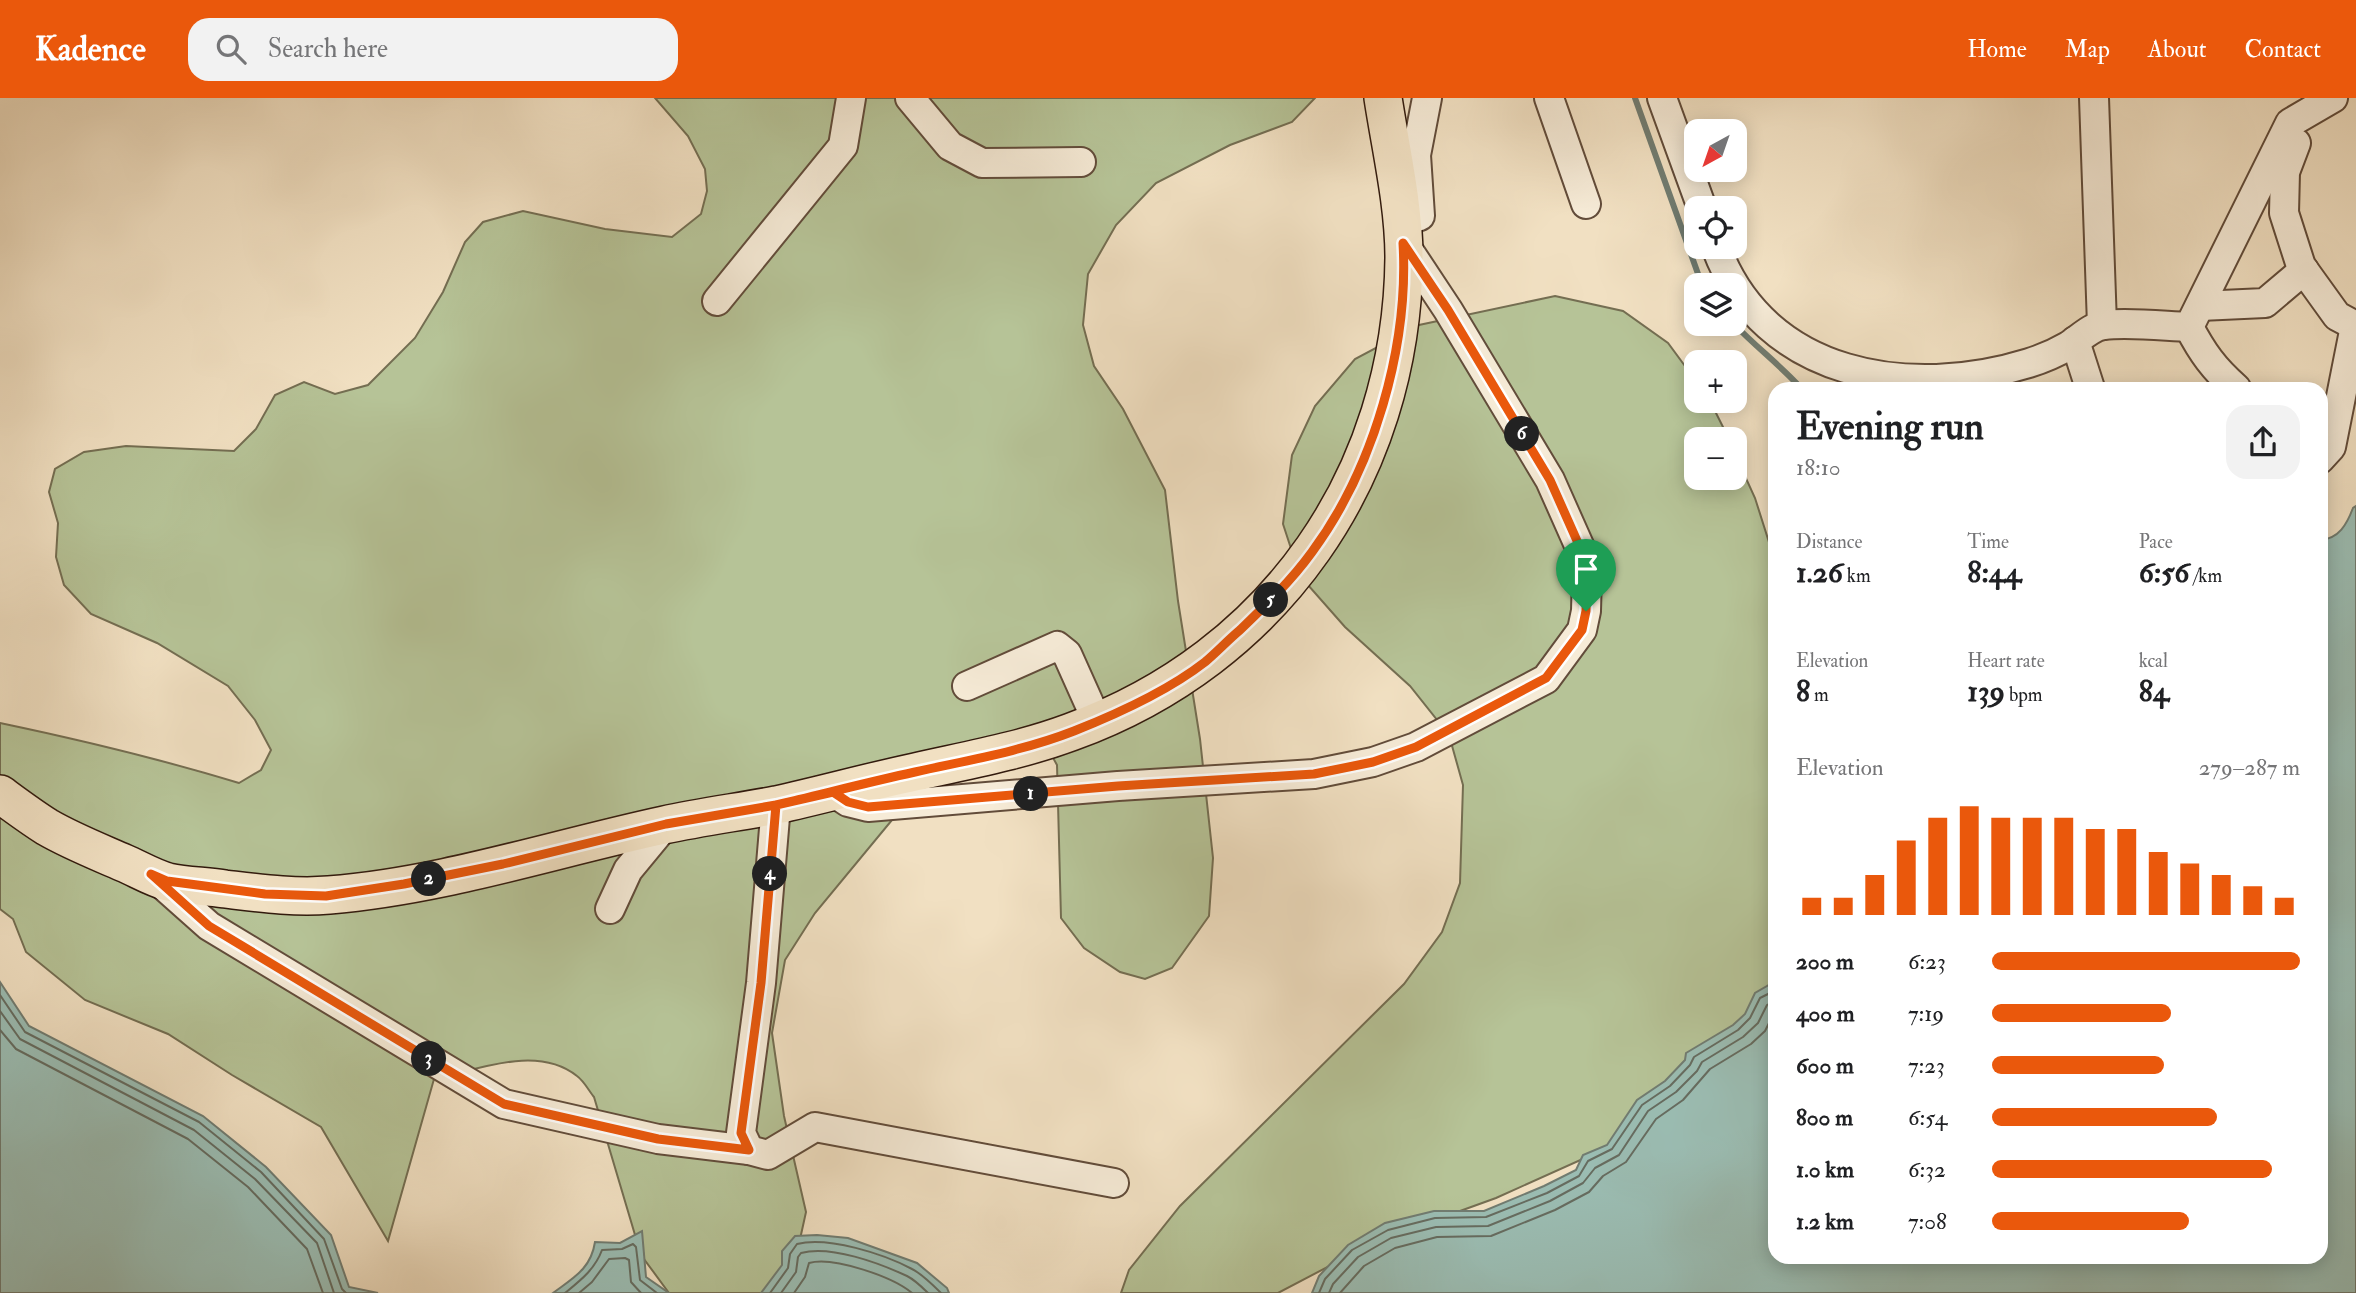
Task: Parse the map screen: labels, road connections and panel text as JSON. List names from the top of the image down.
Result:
{
  "north": "bottom left",
  "page": {
    "header": "Kadence",
    "search": "Search here",
    "nav": [
      "Home",
      "Map",
      "About",
      "Contact"
    ],
    "map_buttons": ["+", "−"],
    "heading": ["Evening run", "18:10"],
    "pins": [
      "6",
      "5",
      "1",
      "4",
      "2",
      "3"
    ],
    "stats": [
      ["Distance", "1.26 km"],
      ["Time", "8:44"],
      ["Pace", "6:56 /km"],
      ["Elevation", "8 m"],
      ["Heart rate", "139 bpm"],
      ["kcal", "84"]
    ],
    "chart": ["Elevation", "279–287 m"],
    "list": [
      {
        "name": "200 m",
        "note": "6:23"
      },
      {
        "name": "400 m",
        "note": "7:19"
      },
      {
        "name": "600 m",
        "note": "7:23"
      },
      {
        "name": "800 m",
        "note": "6:54"
      },
      {
        "name": "1.0 km",
        "note": "6:32"
      },
      {
        "name": "1.2 km",
        "note": "7:08"
      }
    ]
  }
}
